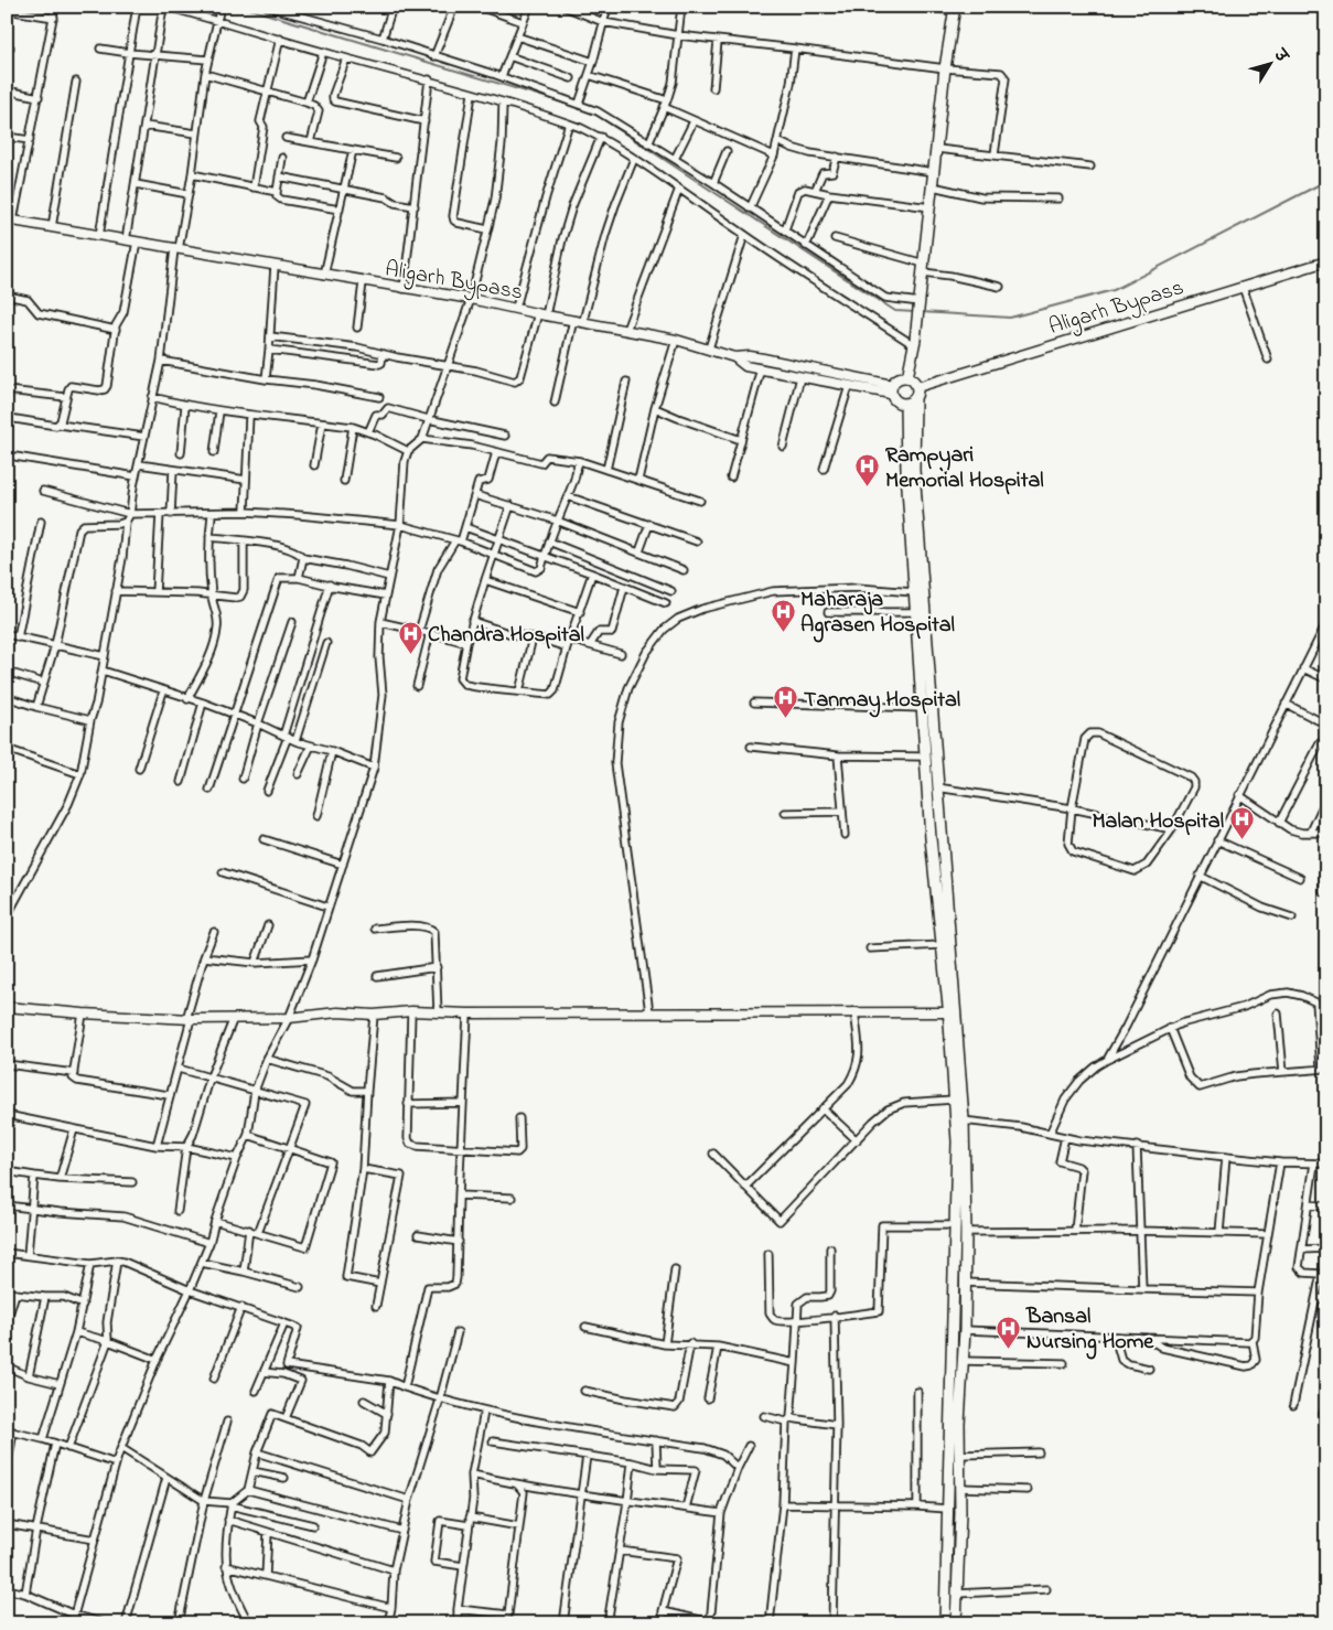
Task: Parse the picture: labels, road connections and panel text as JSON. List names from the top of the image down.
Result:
{
  "streets": {
    "main road": ["Aligarh Bypass"]
  },
  "places": {
    "hospital": [
      "Rampyari Memorial Hospital",
      "Maharaja Agrasen Hospital",
      "Chandra Hospital",
      "Tanmay Hospital",
      "Malan Hospital",
      "Bansal Nursing Home"
    ]
  },
  "north": "top right"
}
